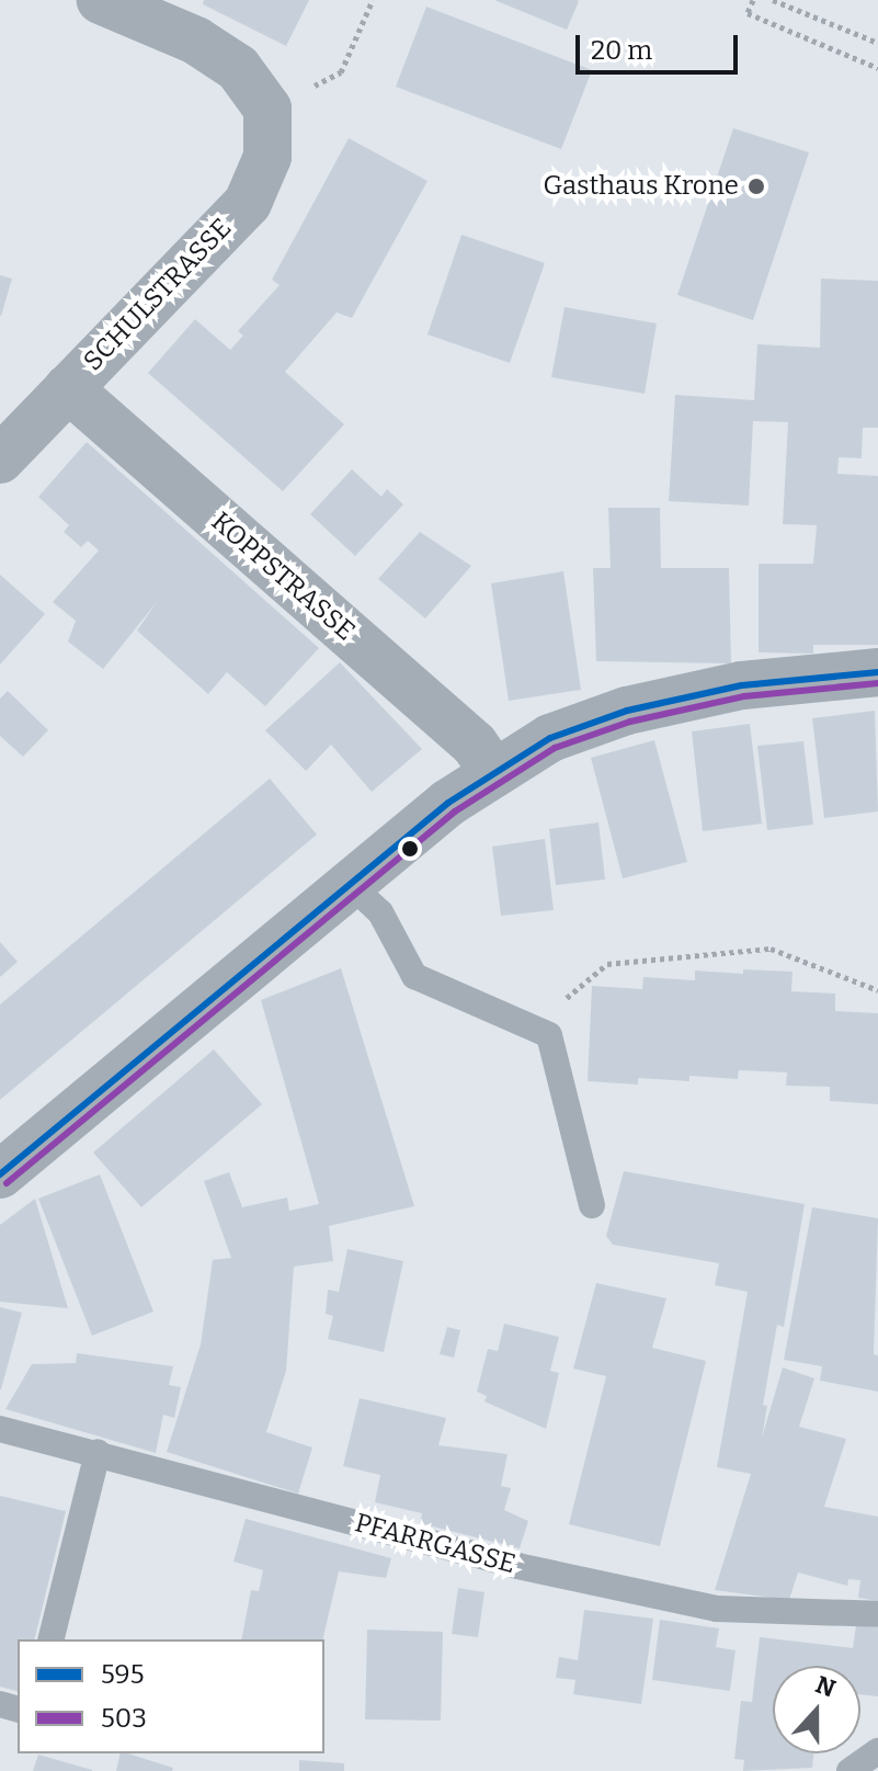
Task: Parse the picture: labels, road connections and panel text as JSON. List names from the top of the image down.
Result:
{
  "streets": {
    "street": ["SCHULSTRASSE", "KOPPSTRASSE"],
    "lane": ["PFARRGASSE"]
  },
  "crossings": [
    ["SCHULSTRASSE", "KOPPSTRASSE"]
  ],
  "places": ["Gasthaus Krone"],
  "lines": ["transit line 595", "transit line 503"],
  "legend": ["595", "503"],
  "scale_bar": "20 m",
  "north": "top"
}
